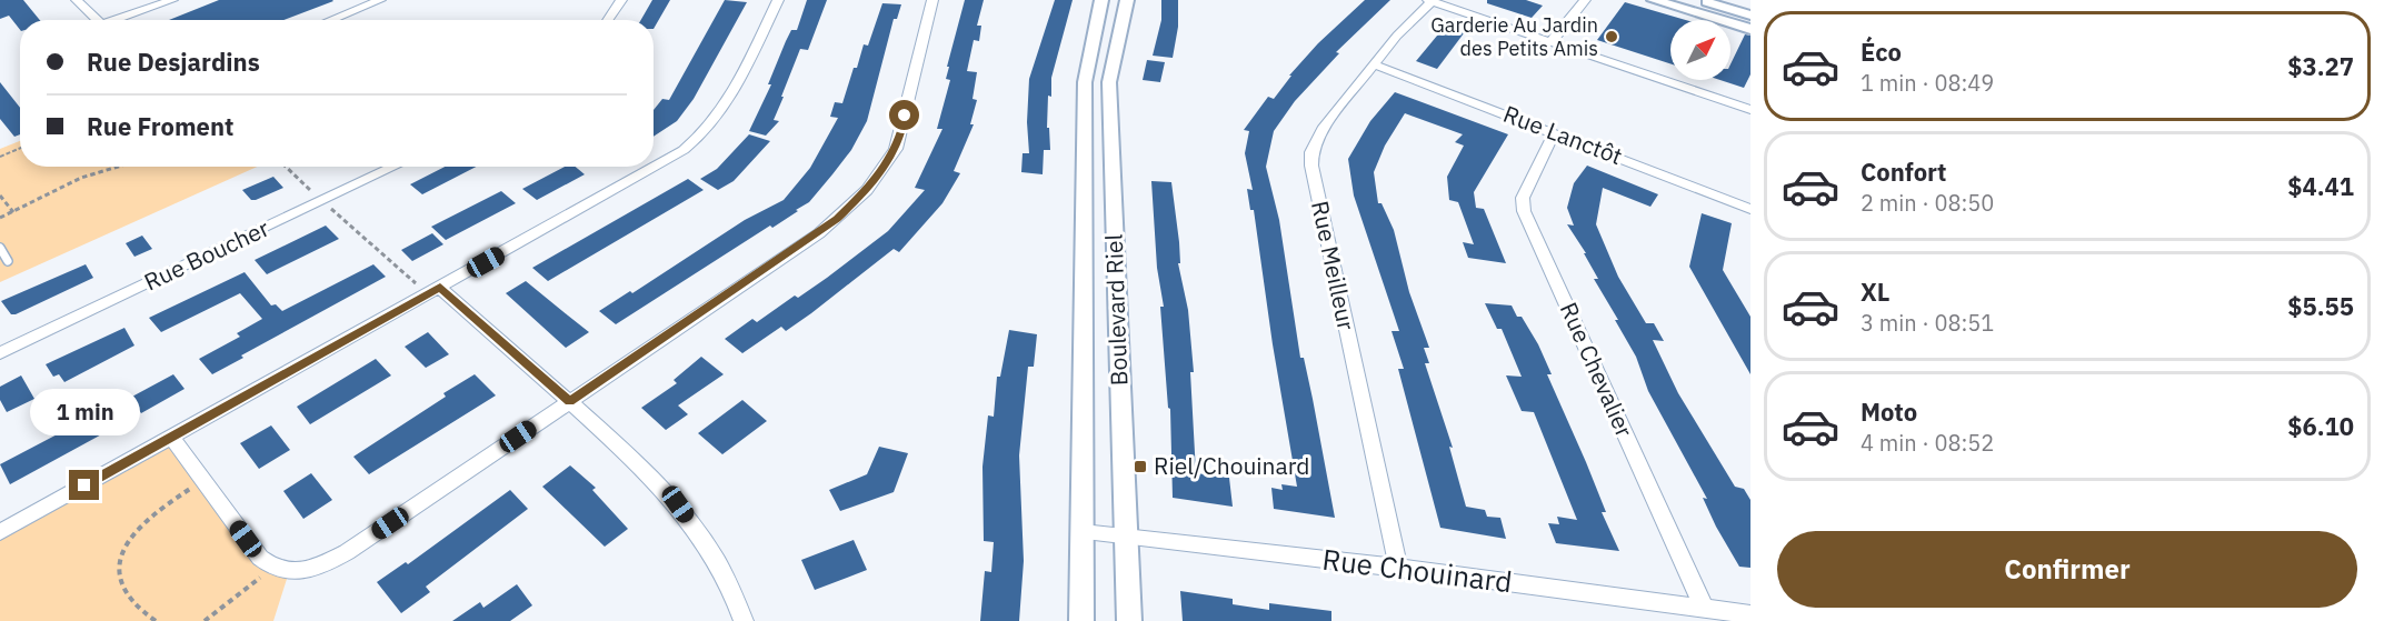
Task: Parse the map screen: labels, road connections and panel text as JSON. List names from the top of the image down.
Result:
{
  "streets": {
    "street": [
      "Rue Lanctôt",
      "Rue Boucher",
      "Rue Meilleur",
      "Boulevard Riel",
      "Rue Chevalier",
      "Rue Chouinard"
    ]
  },
  "crossings": [
    ["Rue Lanctôt", "Rue Meilleur"],
    ["Rue Lanctôt", "Rue Chevalier"],
    ["Rue Meilleur", "Rue Chouinard"],
    ["Boulevard Riel", "Rue Chouinard"],
    ["Rue Chevalier", "Rue Chouinard"]
  ],
  "places": {
    "other": ["Garderie Au Jardin des Petits Amis"],
    "transit": ["Riel/Chouinard"]
  },
  "north": "top right",
  "page": {
    "list": [
      {
        "name": "Éco",
        "note": "1 min · 08:49",
        "value": "$3.27"
      },
      {
        "name": "Confort",
        "note": "2 min · 08:50",
        "value": "$4.41"
      },
      {
        "name": "XL",
        "note": "3 min · 08:51",
        "value": "$5.55"
      },
      {
        "name": "Moto",
        "note": "4 min · 08:52",
        "value": "$6.10"
      }
    ],
    "banner": ["Rue Desjardins", "Rue Froment"],
    "bubble": "1 min",
    "buttons": "Confirmer"
  }
}
